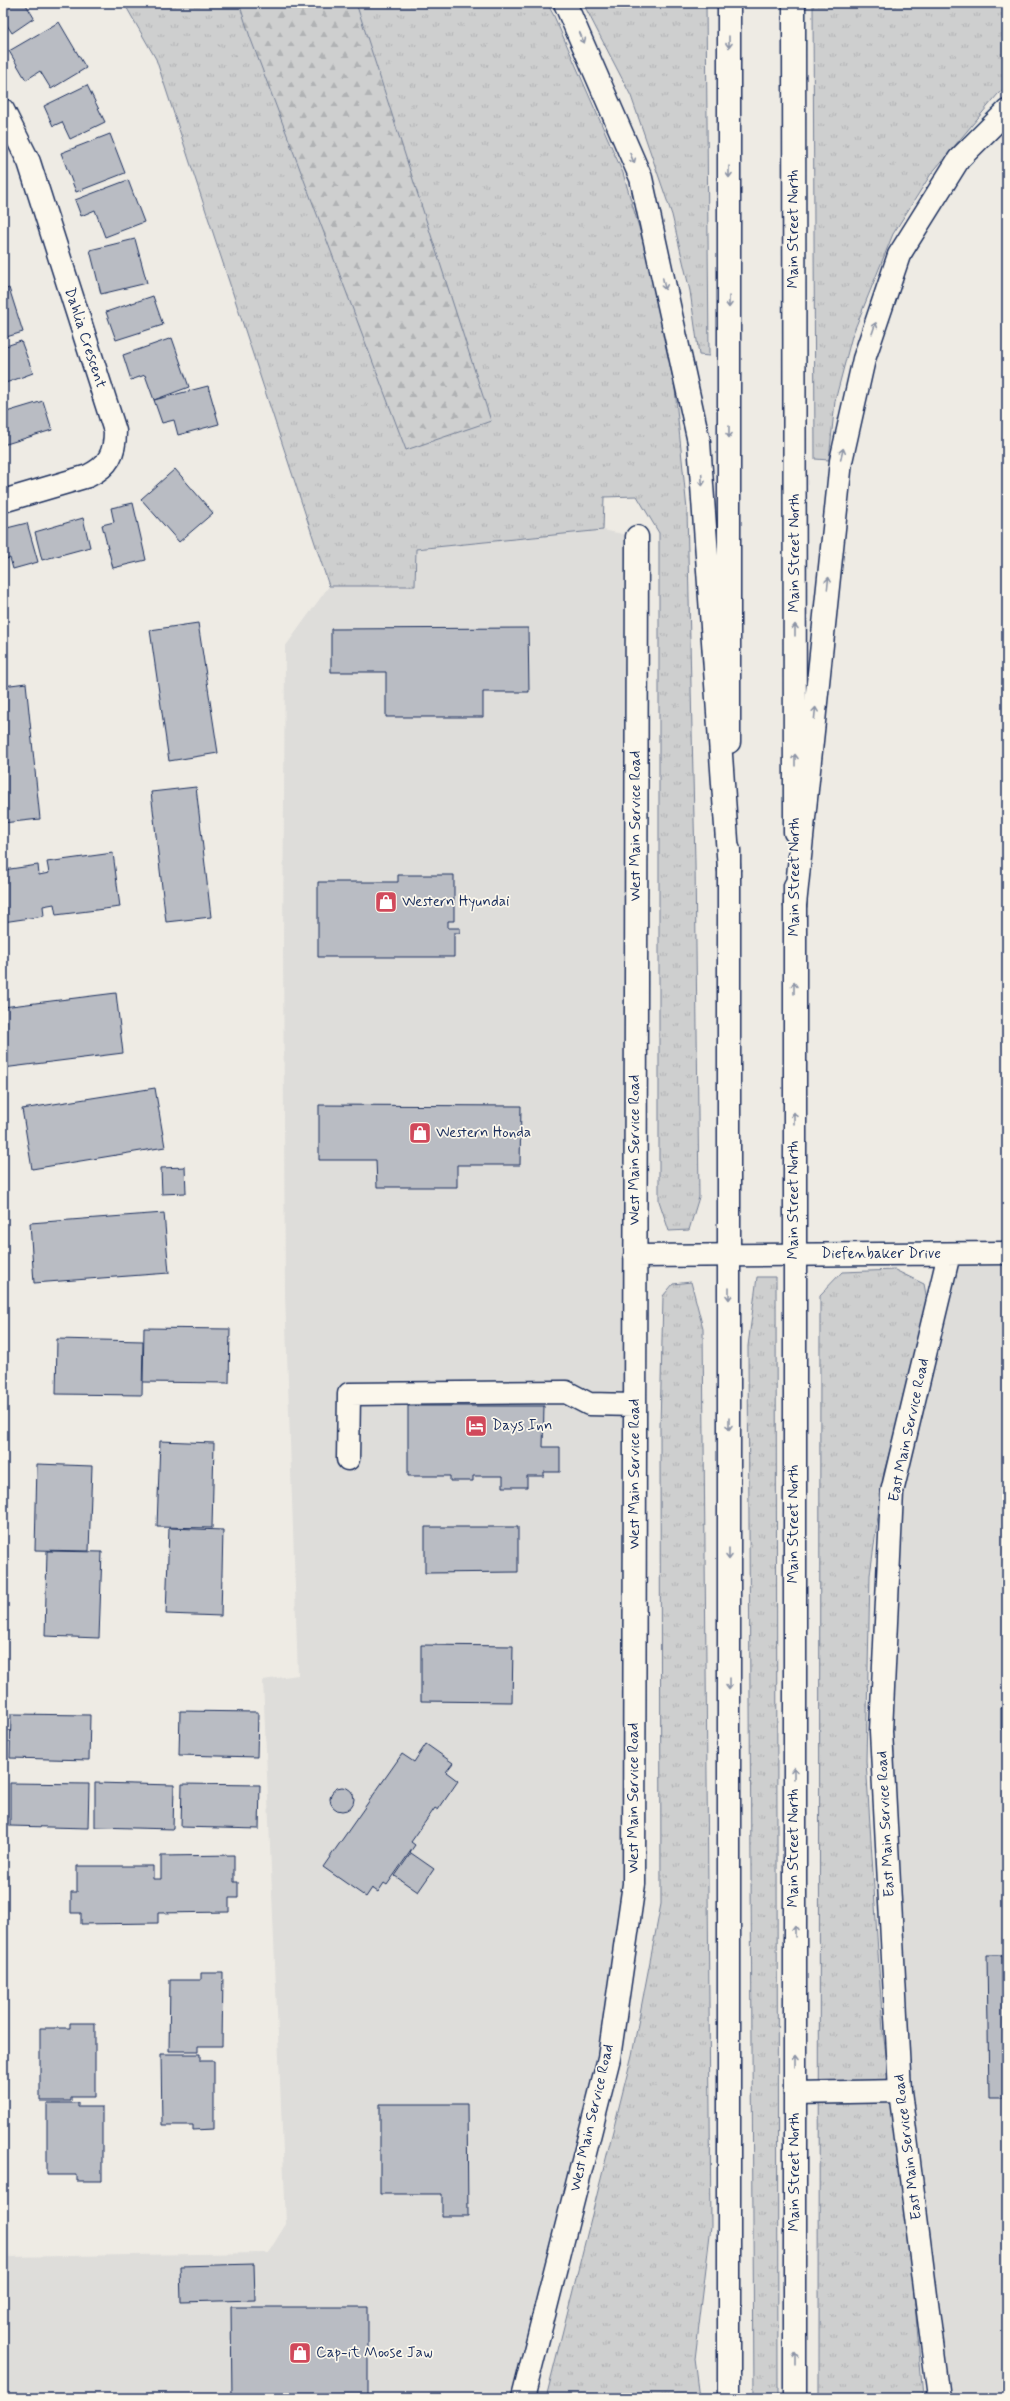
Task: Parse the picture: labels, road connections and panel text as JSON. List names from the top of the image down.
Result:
{
  "streets": {
    "main road": [
      "Main Street North",
      "Dahlia Crescent",
      "West Main Service Road",
      "Diefenbaker Drive",
      "East Main Service Road"
    ]
  },
  "crossings": [
    ["Main Street North", "Diefenbaker Drive"],
    ["West Main Service Road", "Diefenbaker Drive"],
    ["Diefenbaker Drive", "East Main Service Road"]
  ],
  "places": {
    "shop": ["Western Hyundai", "Western Honda", "Cap-it Moose Jaw"],
    "hotel": ["Days Inn"]
  }
}
